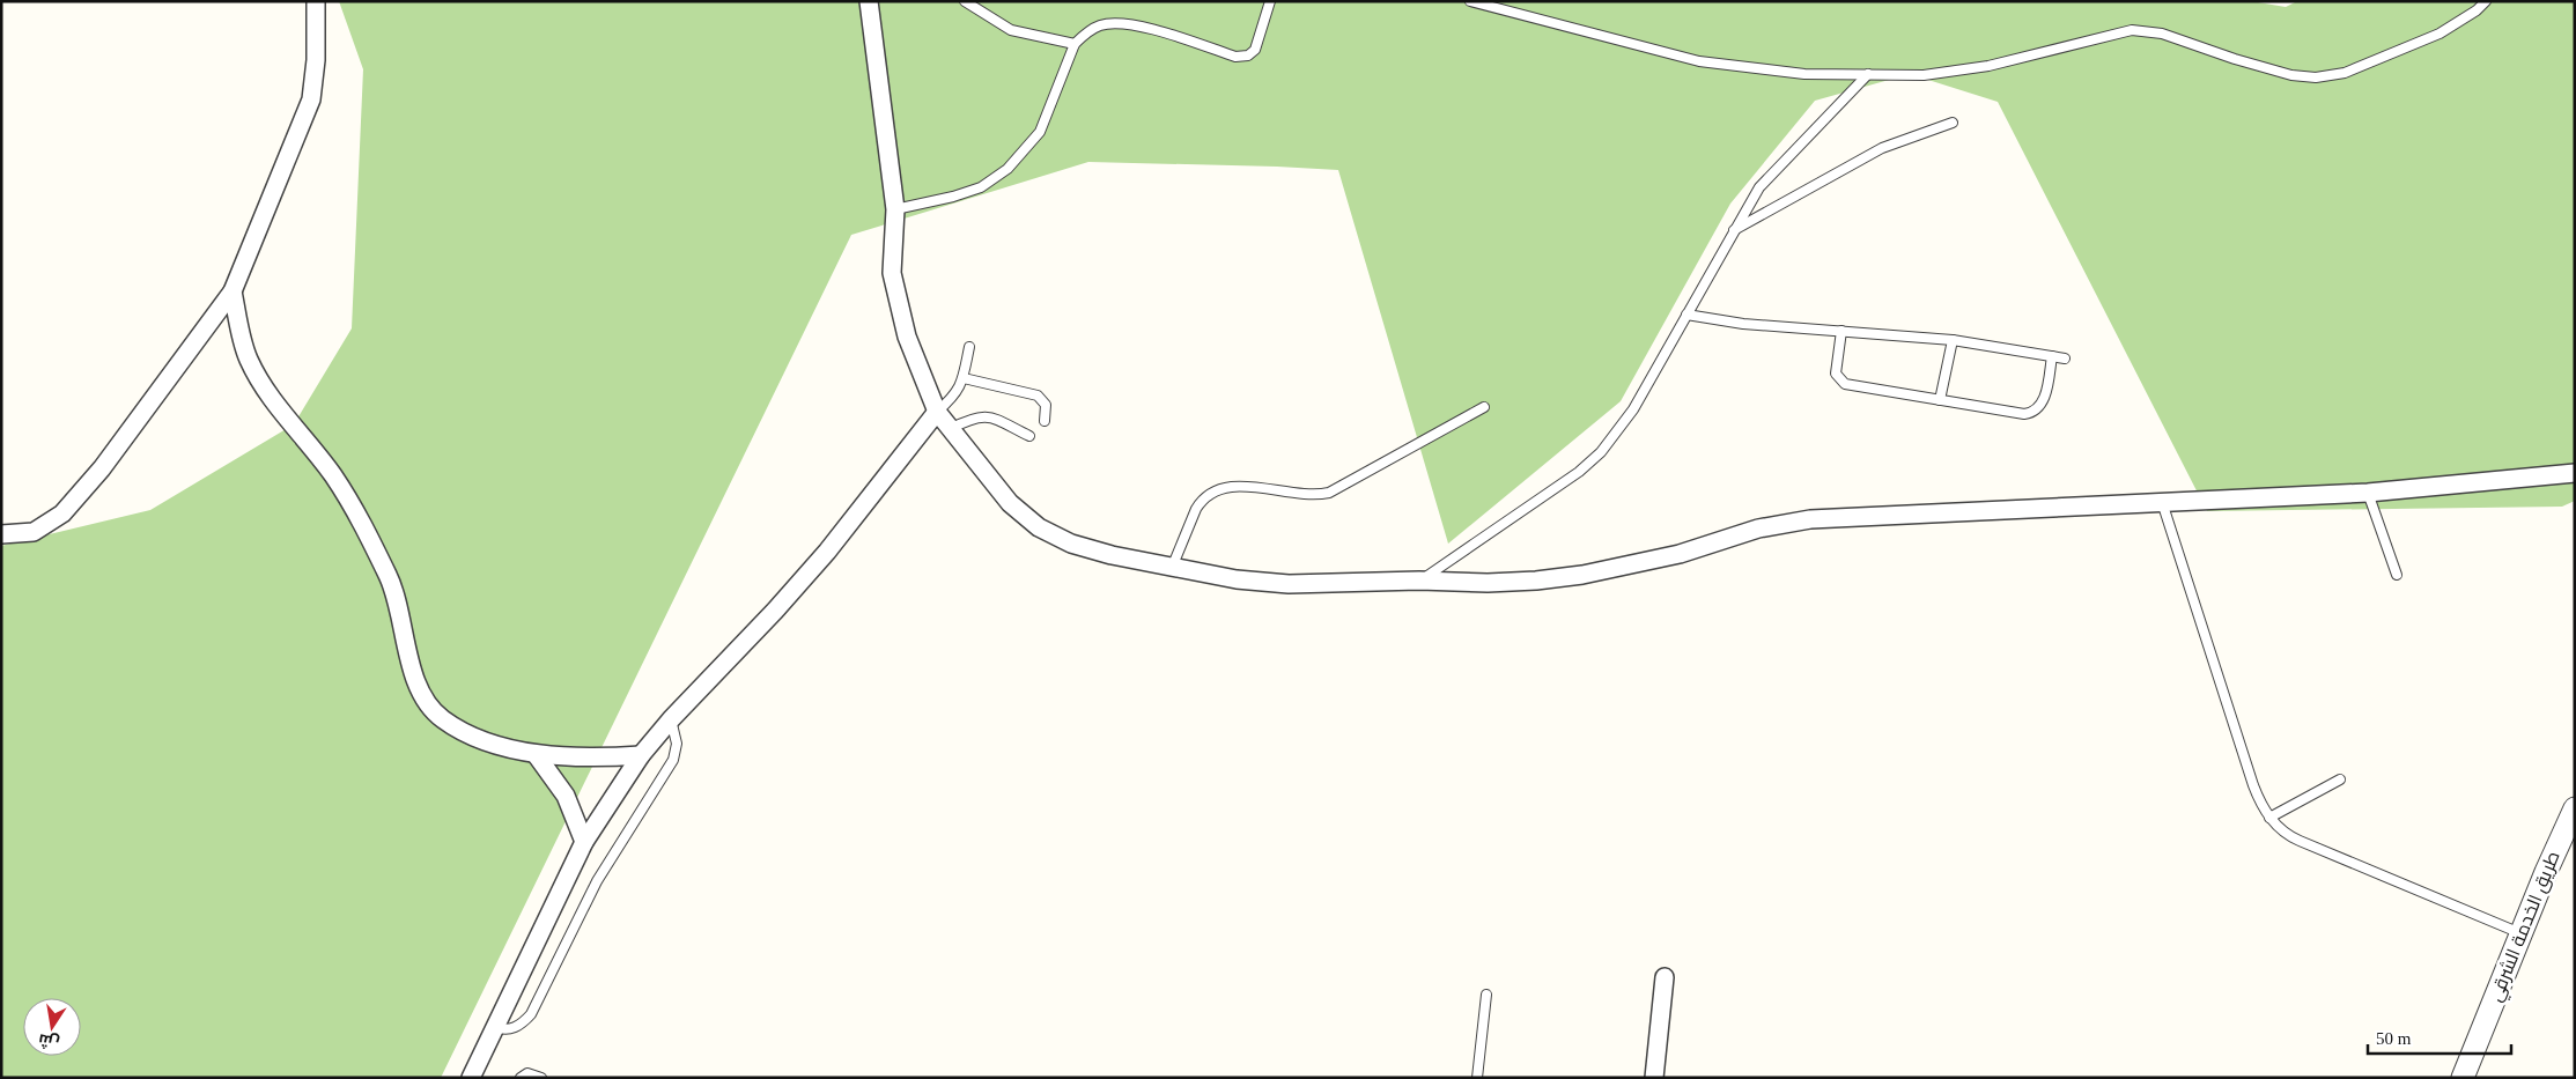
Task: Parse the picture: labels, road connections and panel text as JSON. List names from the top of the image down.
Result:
{
  "streets": {
    "street": ["طريق الخدمة الشرقي"]
  },
  "scale_bar": "50 m",
  "north": "bottom"
}
